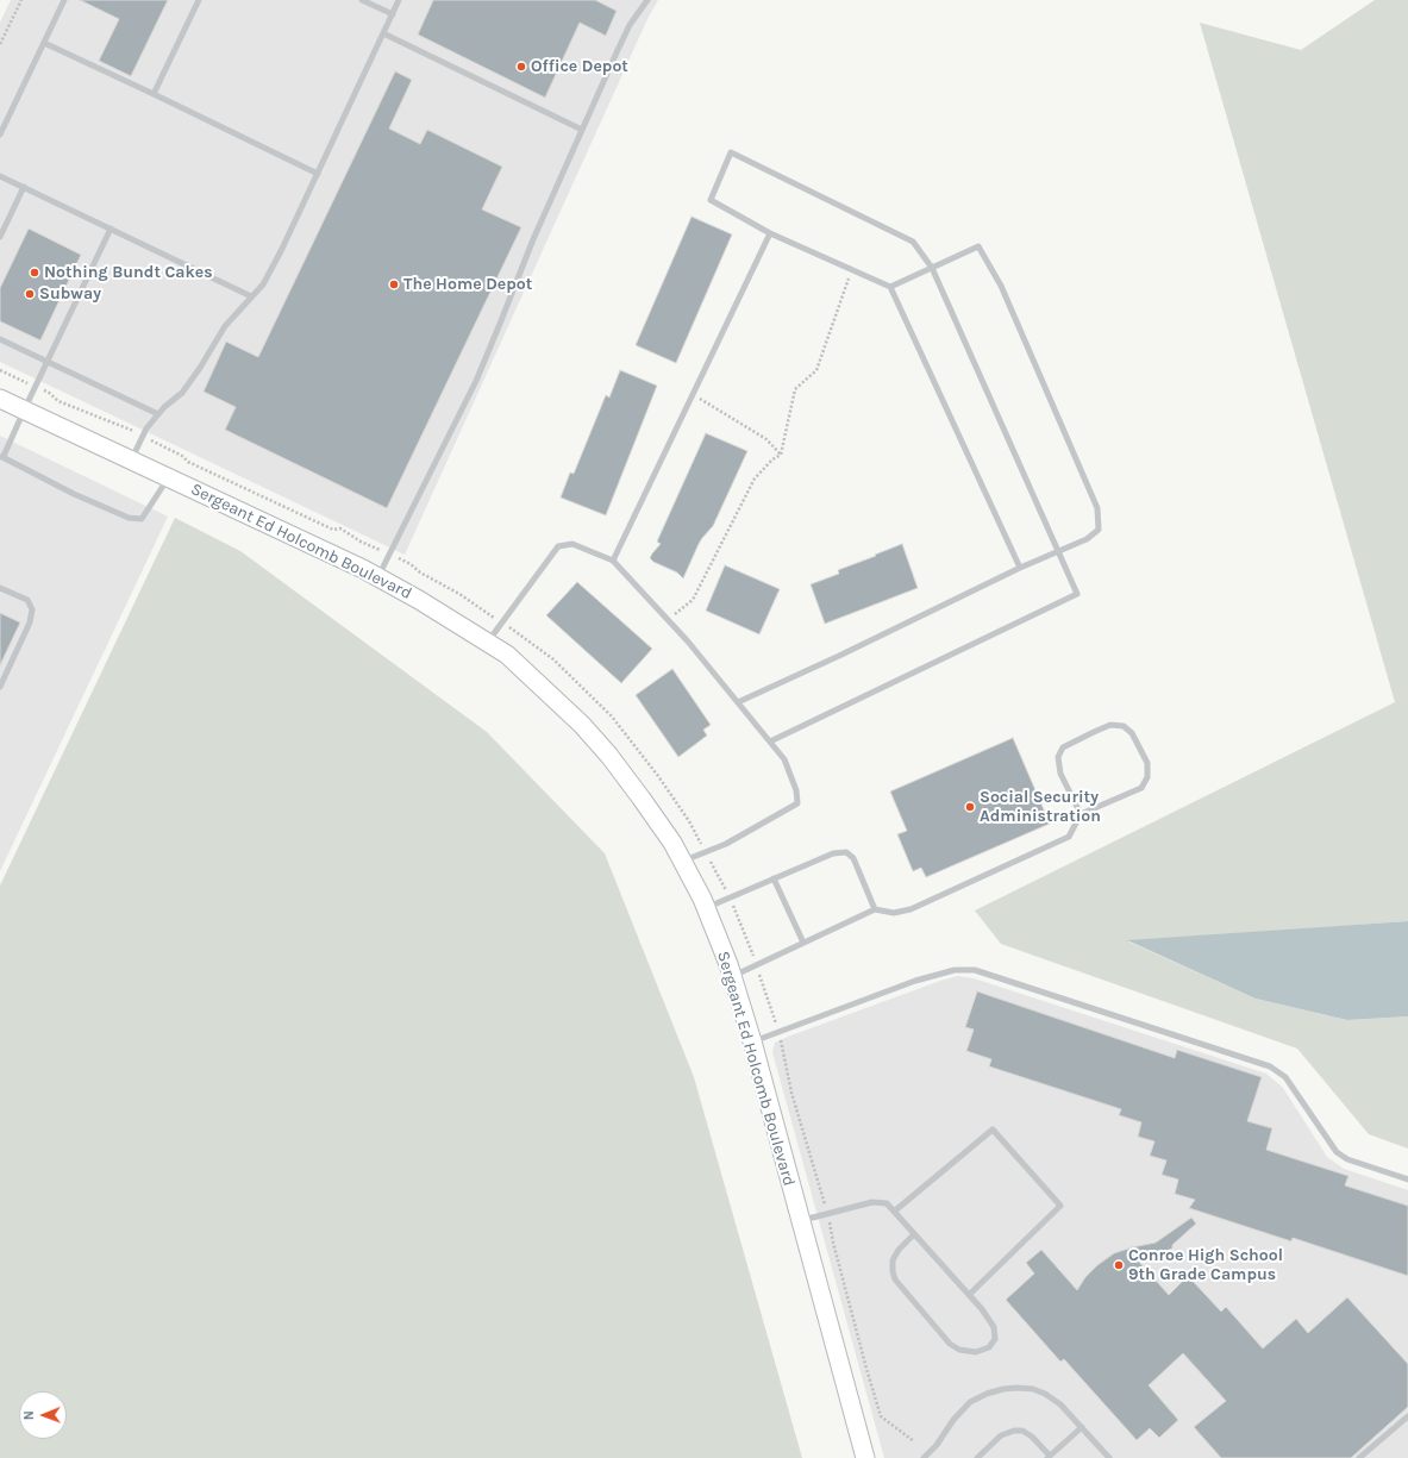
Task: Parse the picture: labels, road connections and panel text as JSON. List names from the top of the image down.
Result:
{
  "streets": {
    "street": ["Sergeant Ed Holcomb Boulevard"]
  },
  "places": [
    "Office Depot",
    "Nothing Bundt Cakes",
    "The Home Depot",
    "Subway",
    "Social Security Administration",
    "Conroe High School 9th Grade Campus"
  ],
  "north": "left"
}
